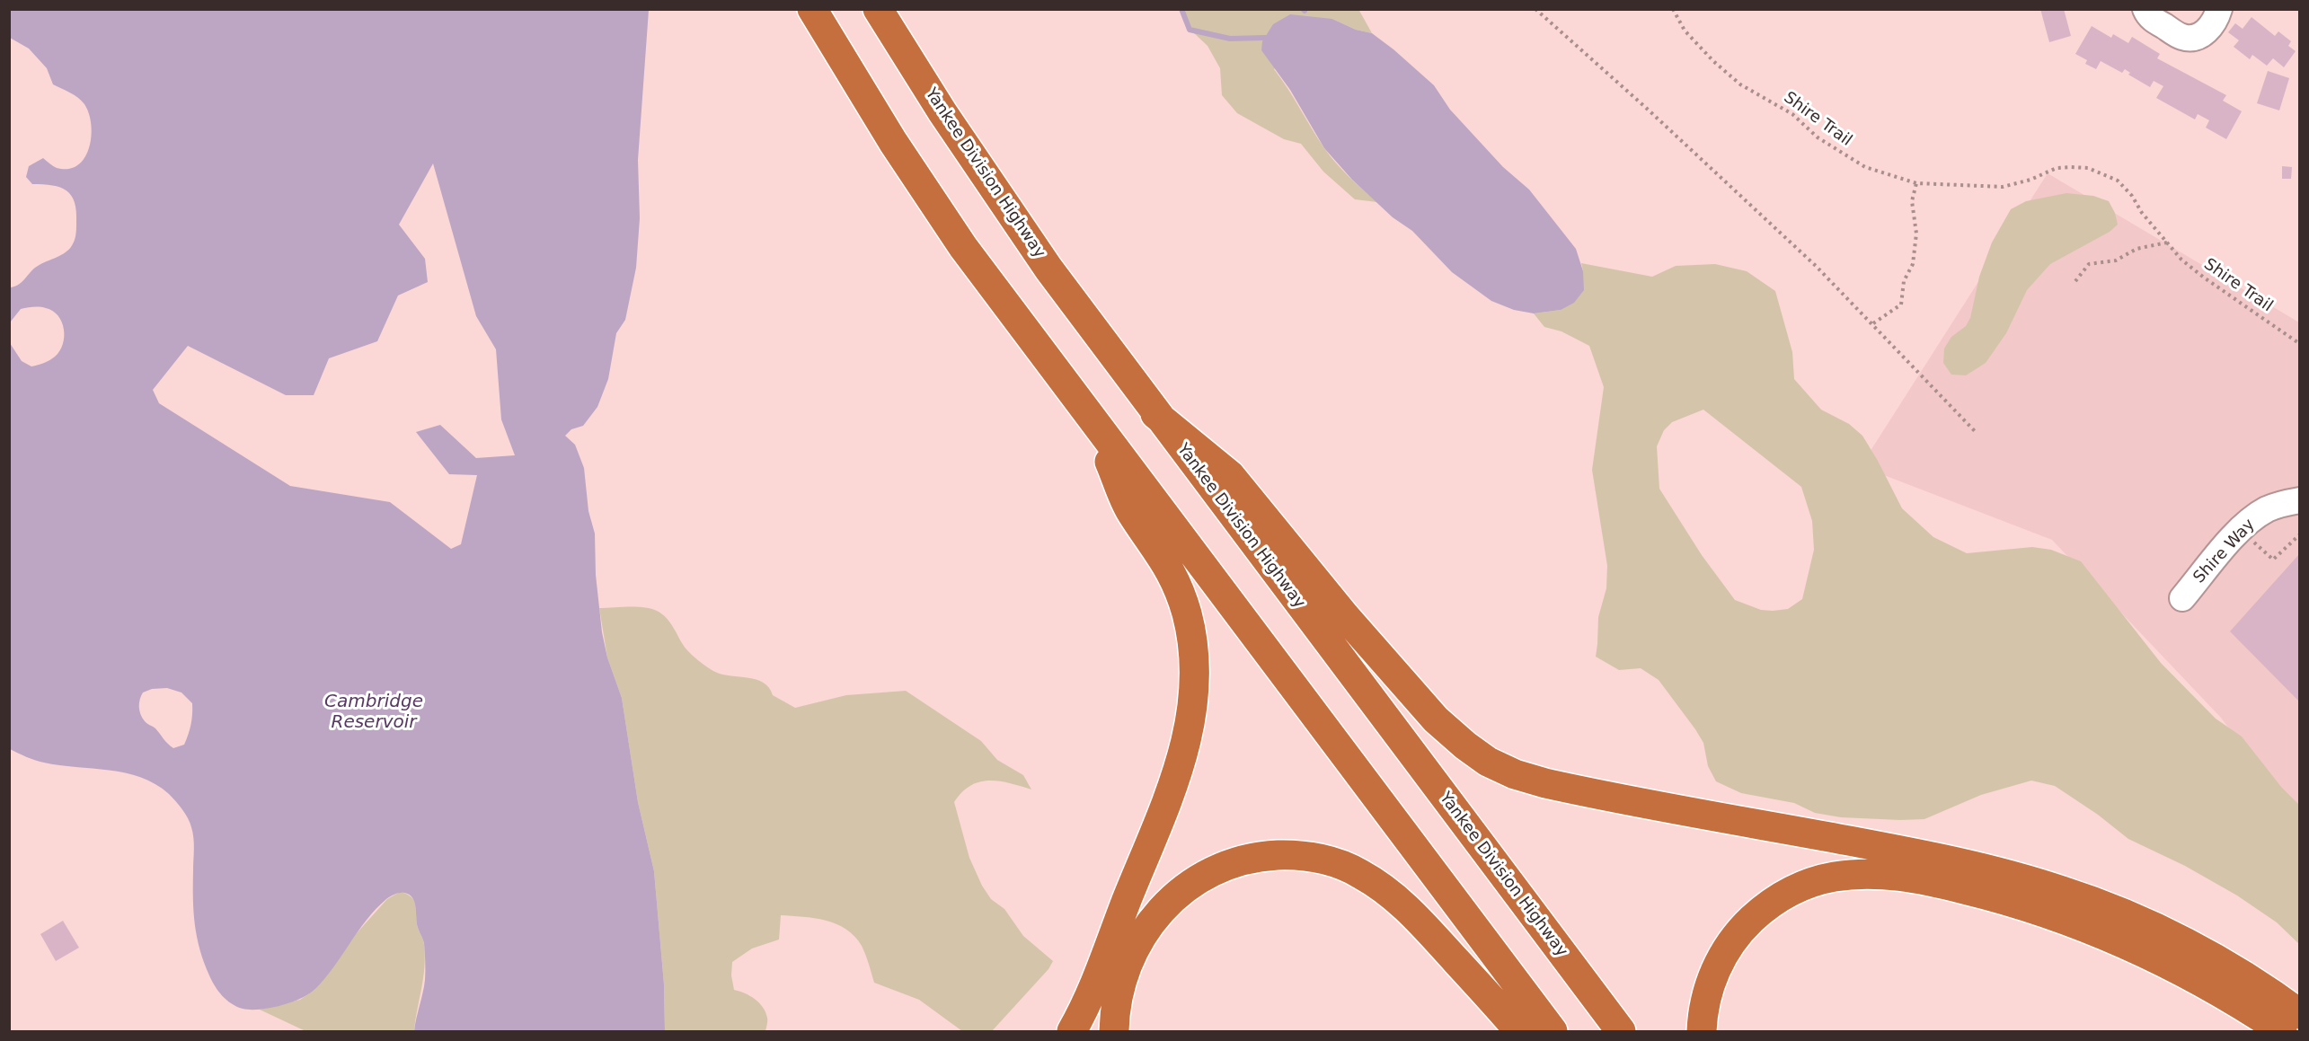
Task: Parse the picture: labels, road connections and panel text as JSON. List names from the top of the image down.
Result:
{
  "streets": {
    "highway": ["Yankee Division Highway"],
    "street": ["Shire Way"],
    "path": ["Shire Trail"]
  },
  "water": ["Cambridge Reservoir"]
}
